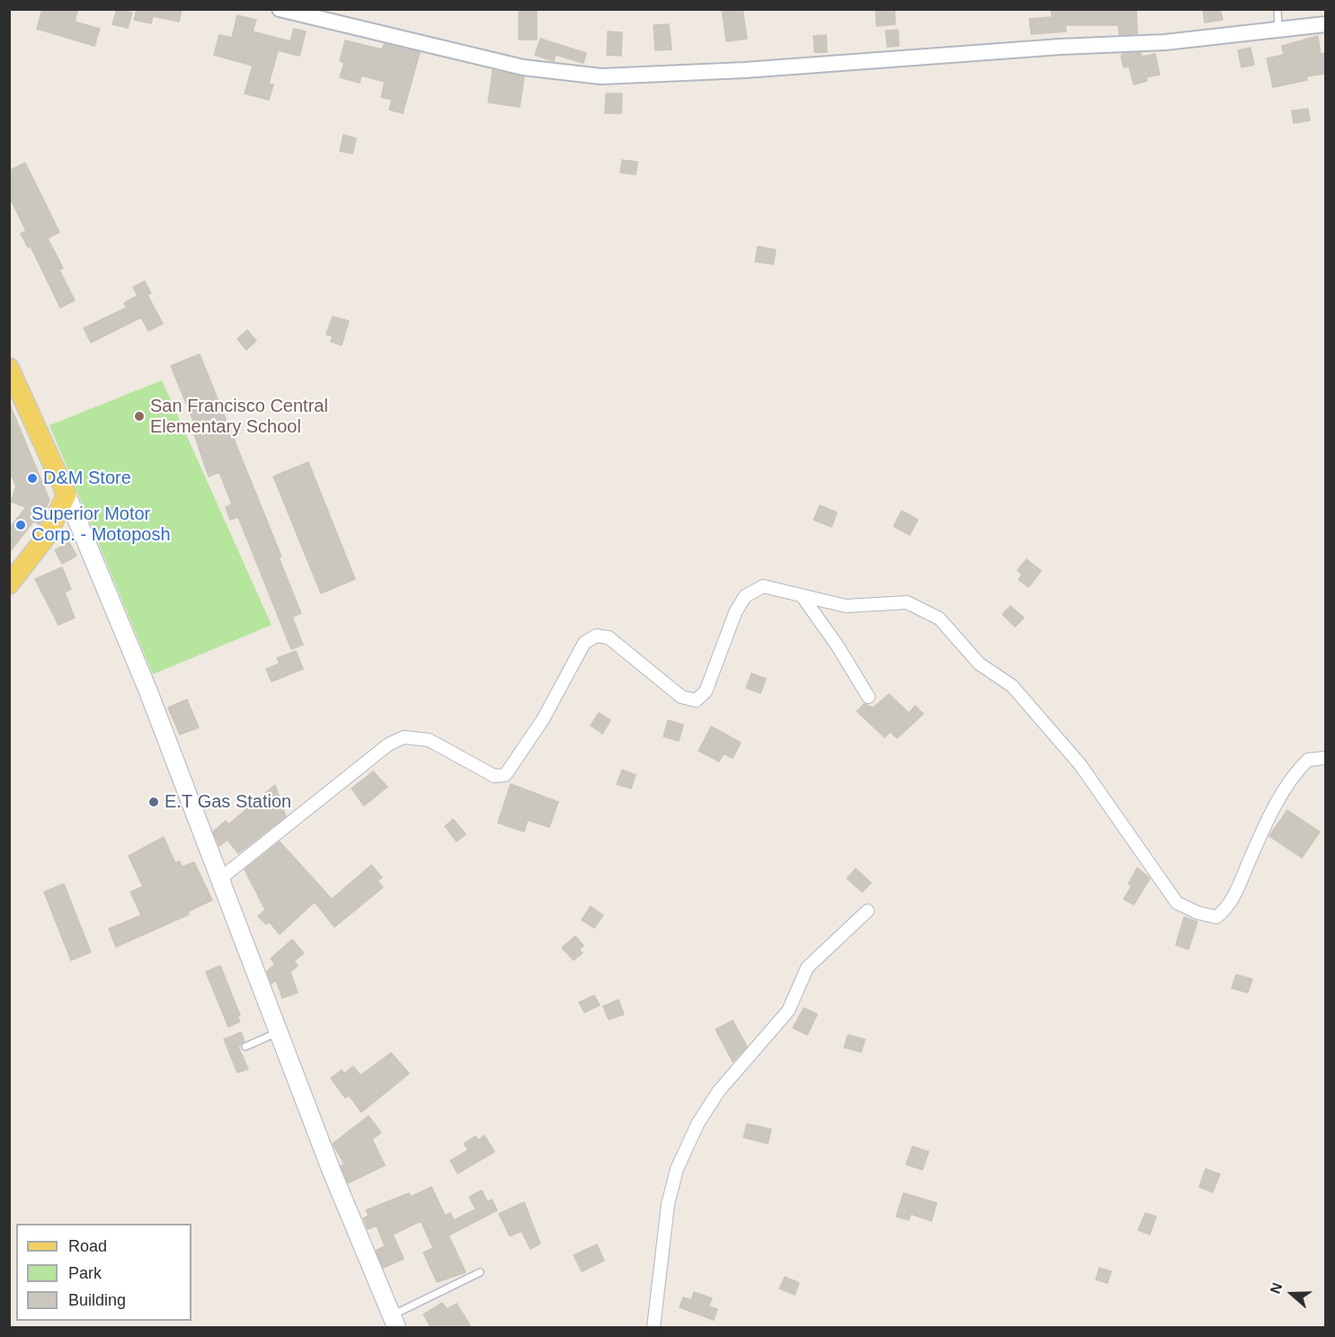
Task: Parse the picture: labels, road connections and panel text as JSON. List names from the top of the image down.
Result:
{
  "places": [
    "San Francisco Central Elementary School",
    "D&M Store",
    "Superior Motor Corp. - Motoposh",
    "E.T Gas Station"
  ],
  "legend": ["Road", "Park", "Building"],
  "north": "left"
}
